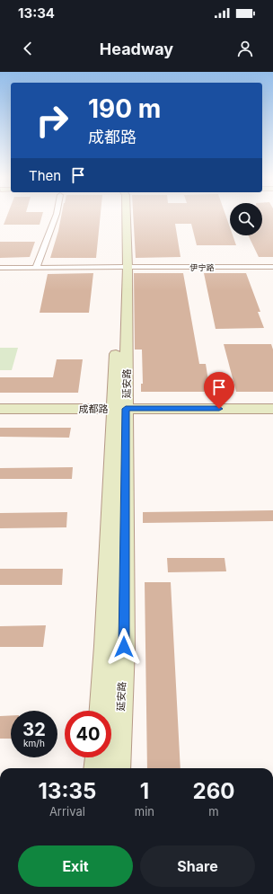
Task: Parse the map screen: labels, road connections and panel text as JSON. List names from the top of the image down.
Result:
{
  "streets": {
    "street": ["伊宁路", "延安路", "成都路"]
  },
  "crossings": [
    ["伊宁路", "延安路"],
    ["延安路", "成都路"]
  ],
  "page": {
    "status": "13:34",
    "header": "Headway",
    "turn": ["190 m", "成都路"],
    "then": "Then",
    "speed": "32 km/h",
    "limit": "40",
    "eta": [
      "13:35",
      "Arrival",
      "1",
      "min",
      "260",
      "m"
    ],
    "buttons": ["Exit", "Share"]
  }
}
